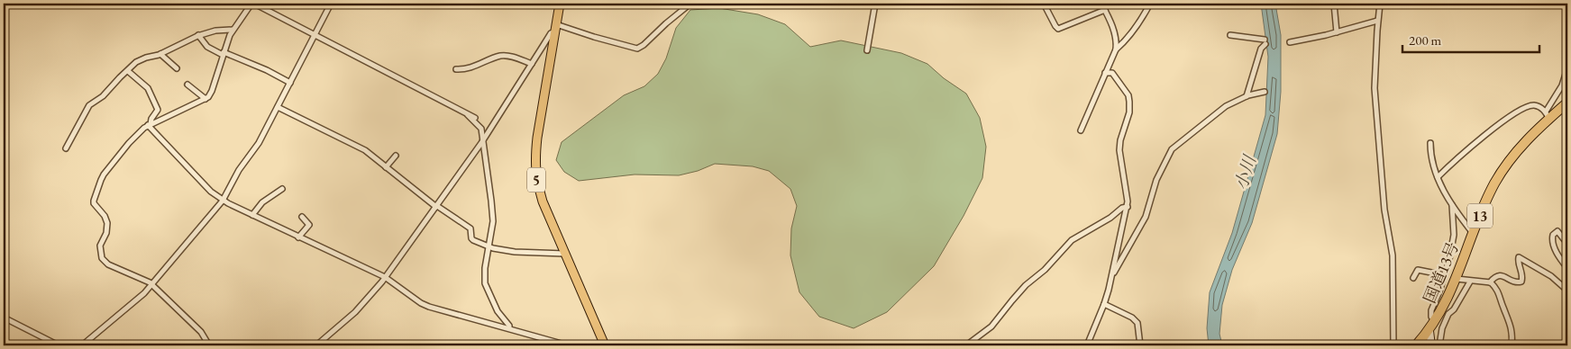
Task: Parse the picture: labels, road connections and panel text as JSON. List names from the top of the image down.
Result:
{
  "streets": {
    "highway": ["13", "国道13号"],
    "main road": ["5"]
  },
  "water": ["小川"],
  "scale_bar": "200 m"
}
